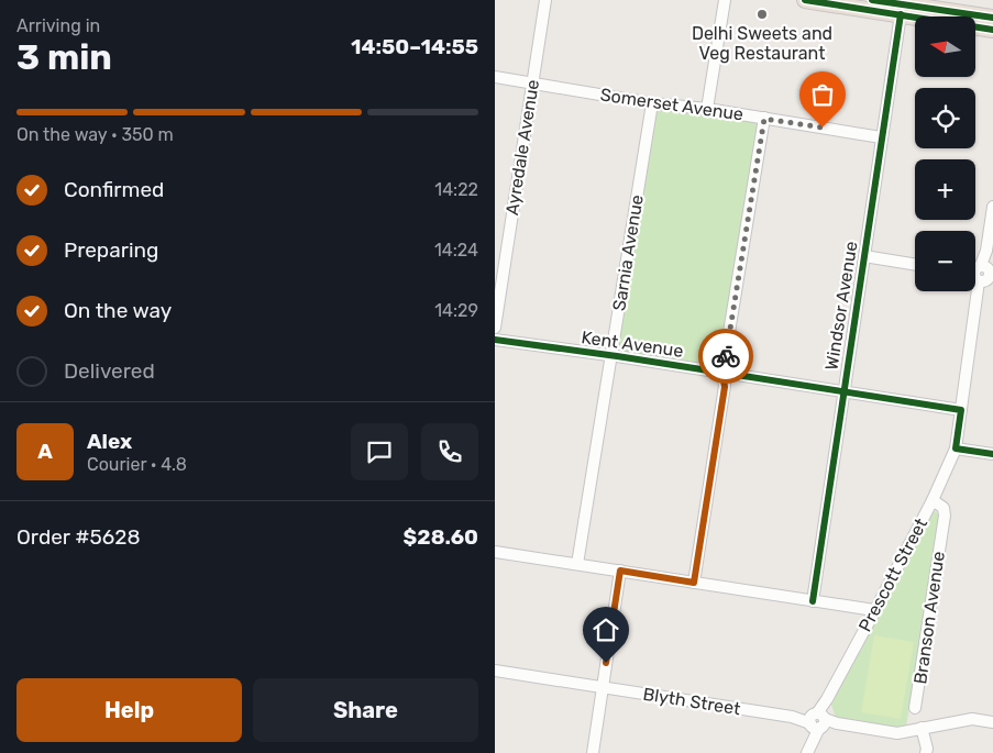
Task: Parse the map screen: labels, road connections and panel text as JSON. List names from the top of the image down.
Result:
{
  "streets": {
    "street": [
      "Somerset Avenue",
      "Ayredale Avenue",
      "Sarnia Avenue",
      "Windsor Avenue",
      "Kent Avenue",
      "Prescott Street",
      "Branson Avenue",
      "Blyth Street"
    ]
  },
  "crossings": [
    ["Somerset Avenue", "Ayredale Avenue"],
    ["Somerset Avenue", "Sarnia Avenue"],
    ["Somerset Avenue", "Windsor Avenue"],
    ["Sarnia Avenue", "Kent Avenue"],
    ["Windsor Avenue", "Kent Avenue"],
    ["Prescott Street", "Branson Avenue"],
    ["Prescott Street", "Blyth Street"]
  ],
  "places": ["Delhi Sweets and Veg Restaurant"],
  "north": "left",
  "page": {
    "heading": ["3 min", "Arriving in", "14:50–14:55"],
    "panel": [
      "Alex",
      "Courier · 4.8",
      "Order #5628",
      "$28.60"
    ],
    "map_buttons": ["+", "−"],
    "bar": "On the way · 350 m",
    "list": [
      ["Confirmed", "14:22"],
      ["Preparing", "14:24"],
      ["On the way", "14:29"],
      "Delivered"
    ],
    "round": "A",
    "buttons": ["Help", "Share"]
  }
}
